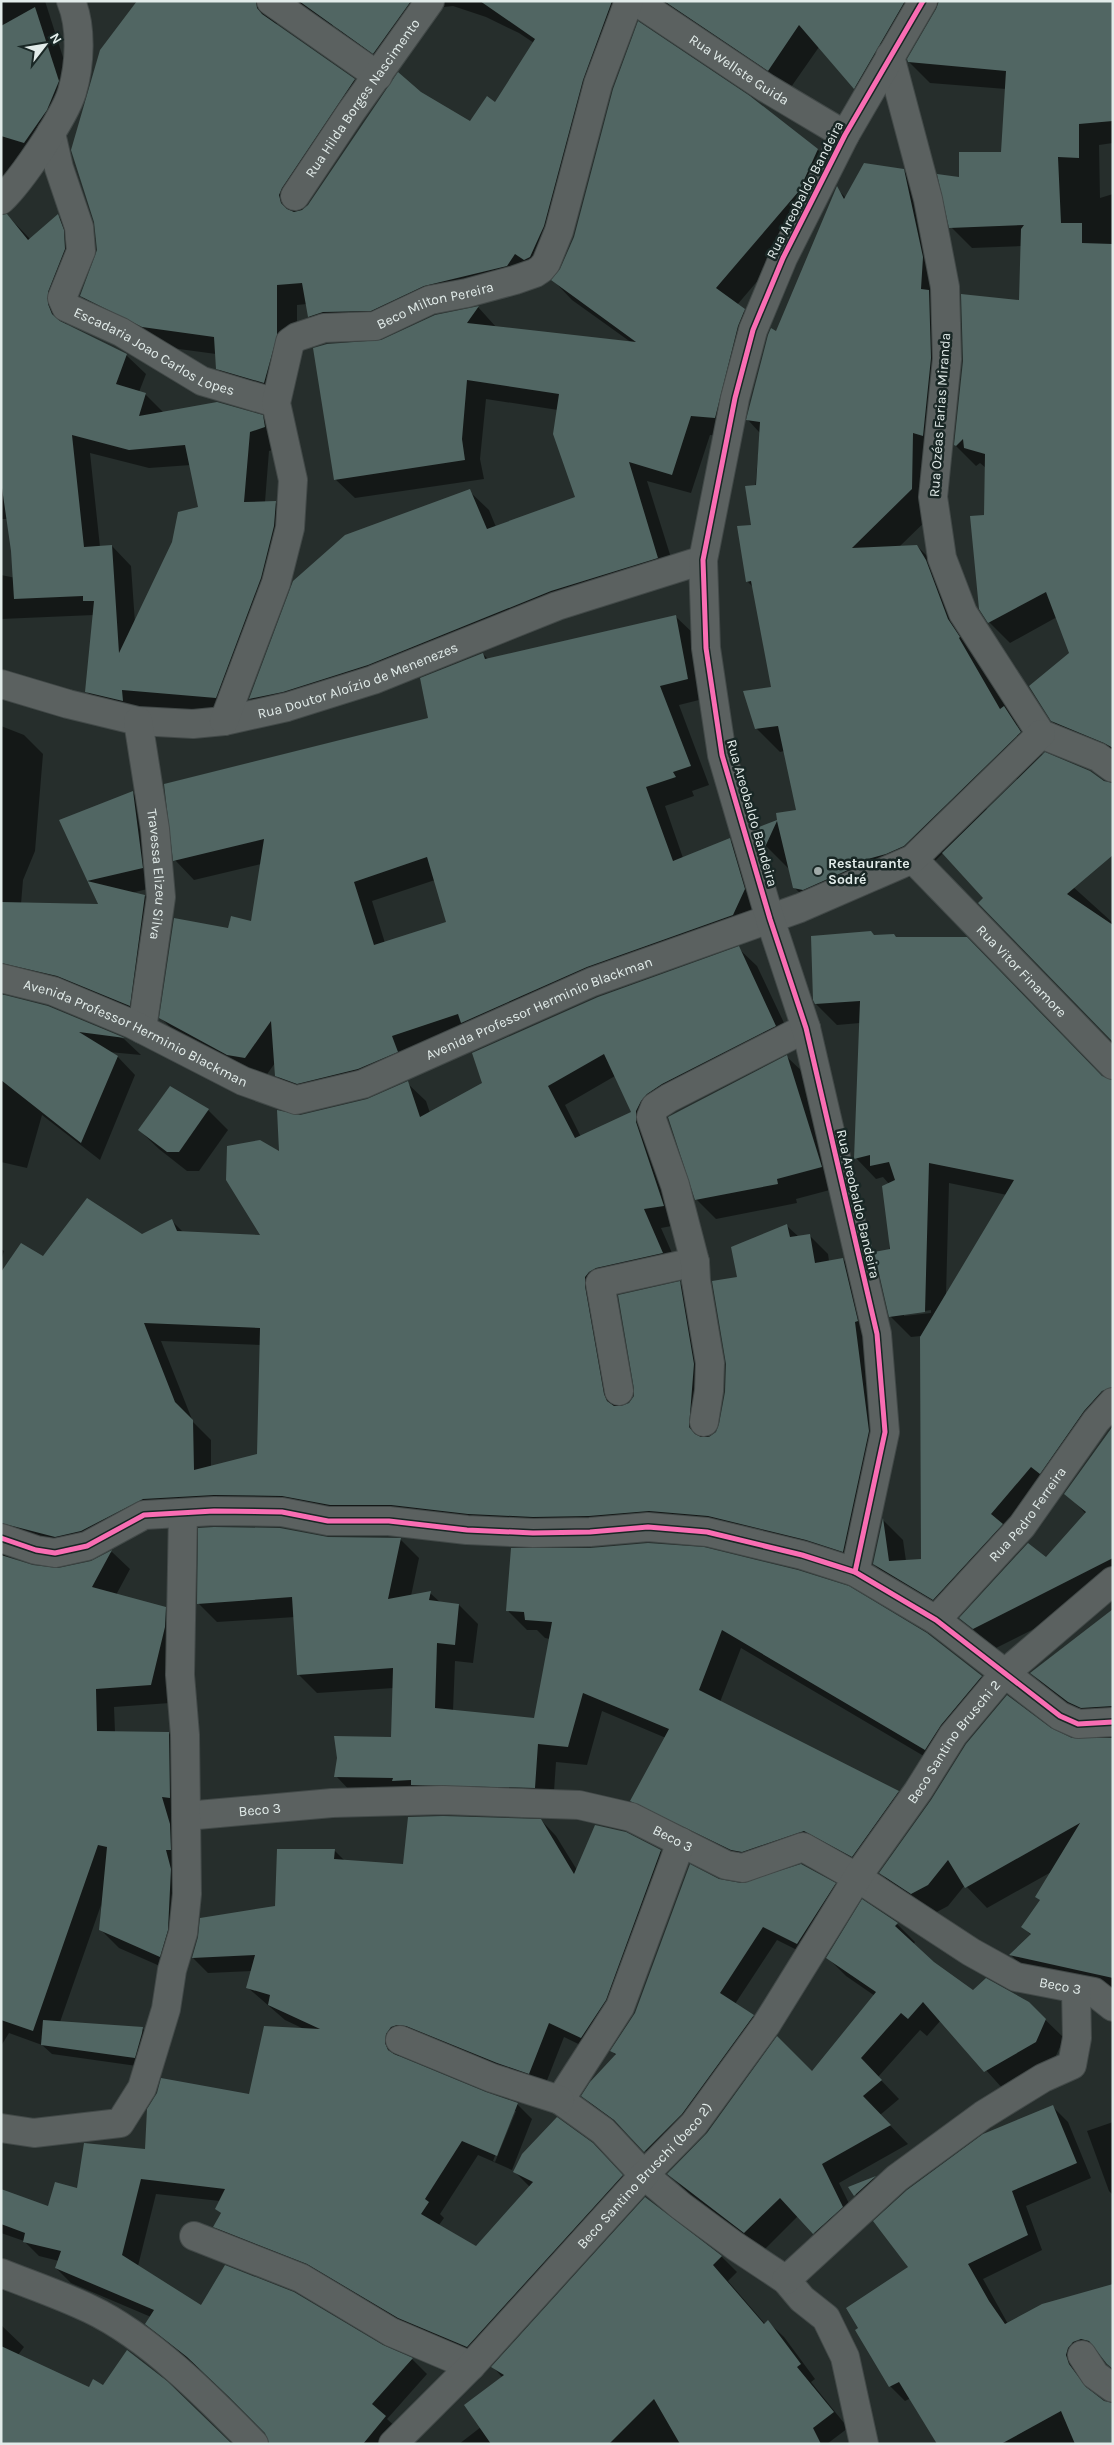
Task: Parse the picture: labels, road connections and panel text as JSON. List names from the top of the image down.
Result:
{
  "streets": {
    "street": [
      "Rua Wellste Guida",
      "Rua Hilda Borges Nascimento",
      "Rua Areobaldo Bandeira",
      "Beco Milton Pereira",
      "Escadaria Joao Carlos Lopes",
      "Rua Ozéas Farias Miranda",
      "Rua Doutor Aloízio de Menenezes",
      "Travessa Elizeu Silva",
      "Rua Vitor Finamore",
      "Avenida Professor Herminio Blackman",
      "Rua Pedro Ferreira",
      "Beco Santino Bruschi 2",
      "Beco 3",
      "Beco Santino Bruschi (beco 2)"
    ]
  },
  "crossings": [
    ["Rua Wellste Guida", "Rua Areobaldo Bandeira"],
    ["Rua Areobaldo Bandeira", "Rua Ozéas Farias Miranda"],
    ["Rua Areobaldo Bandeira", "Rua Doutor Aloízio de Menenezes"],
    ["Rua Areobaldo Bandeira", "Avenida Professor Herminio Blackman"],
    ["Beco Milton Pereira", "Escadaria Joao Carlos Lopes"],
    ["Beco Milton Pereira", "Rua Doutor Aloízio de Menenezes"],
    ["Rua Ozéas Farias Miranda", "Avenida Professor Herminio Blackman"],
    ["Rua Doutor Aloízio de Menenezes", "Travessa Elizeu Silva"],
    ["Travessa Elizeu Silva", "Avenida Professor Herminio Blackman"],
    ["Rua Vitor Finamore", "Avenida Professor Herminio Blackman"],
    ["Beco Santino Bruschi 2", "Beco 3"],
    ["Beco Santino Bruschi 2", "Beco Santino Bruschi (beco 2)"],
    ["Beco 3", "Beco Santino Bruschi (beco 2)"]
  ],
  "places": ["Restaurante Sodré"],
  "north": "top right"
}
